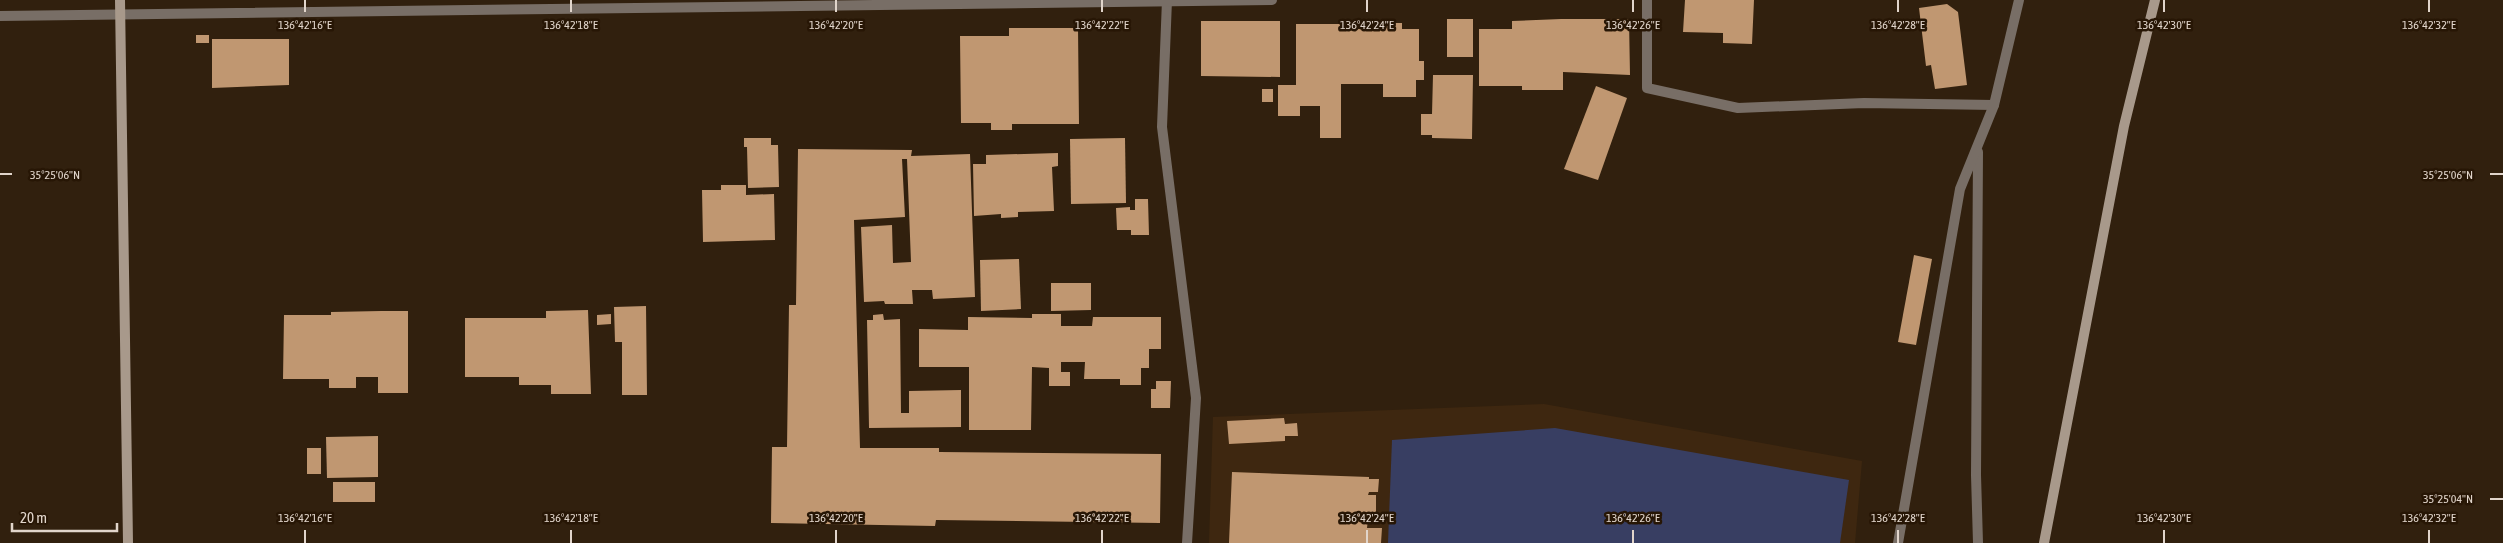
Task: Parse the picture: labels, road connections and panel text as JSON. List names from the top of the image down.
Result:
{
  "scale_bar": "20 m",
  "coordinates": [
    "136°42'16\"E",
    "136°42'18\"E",
    "136°42'20\"E",
    "136°42'22\"E",
    "136°42'24\"E",
    "136°42'26\"E",
    "136°42'28\"E",
    "136°42'30\"E",
    "136°42'32\"E",
    "35°25'06\"N",
    "35°25'04\"N"
  ]
}
